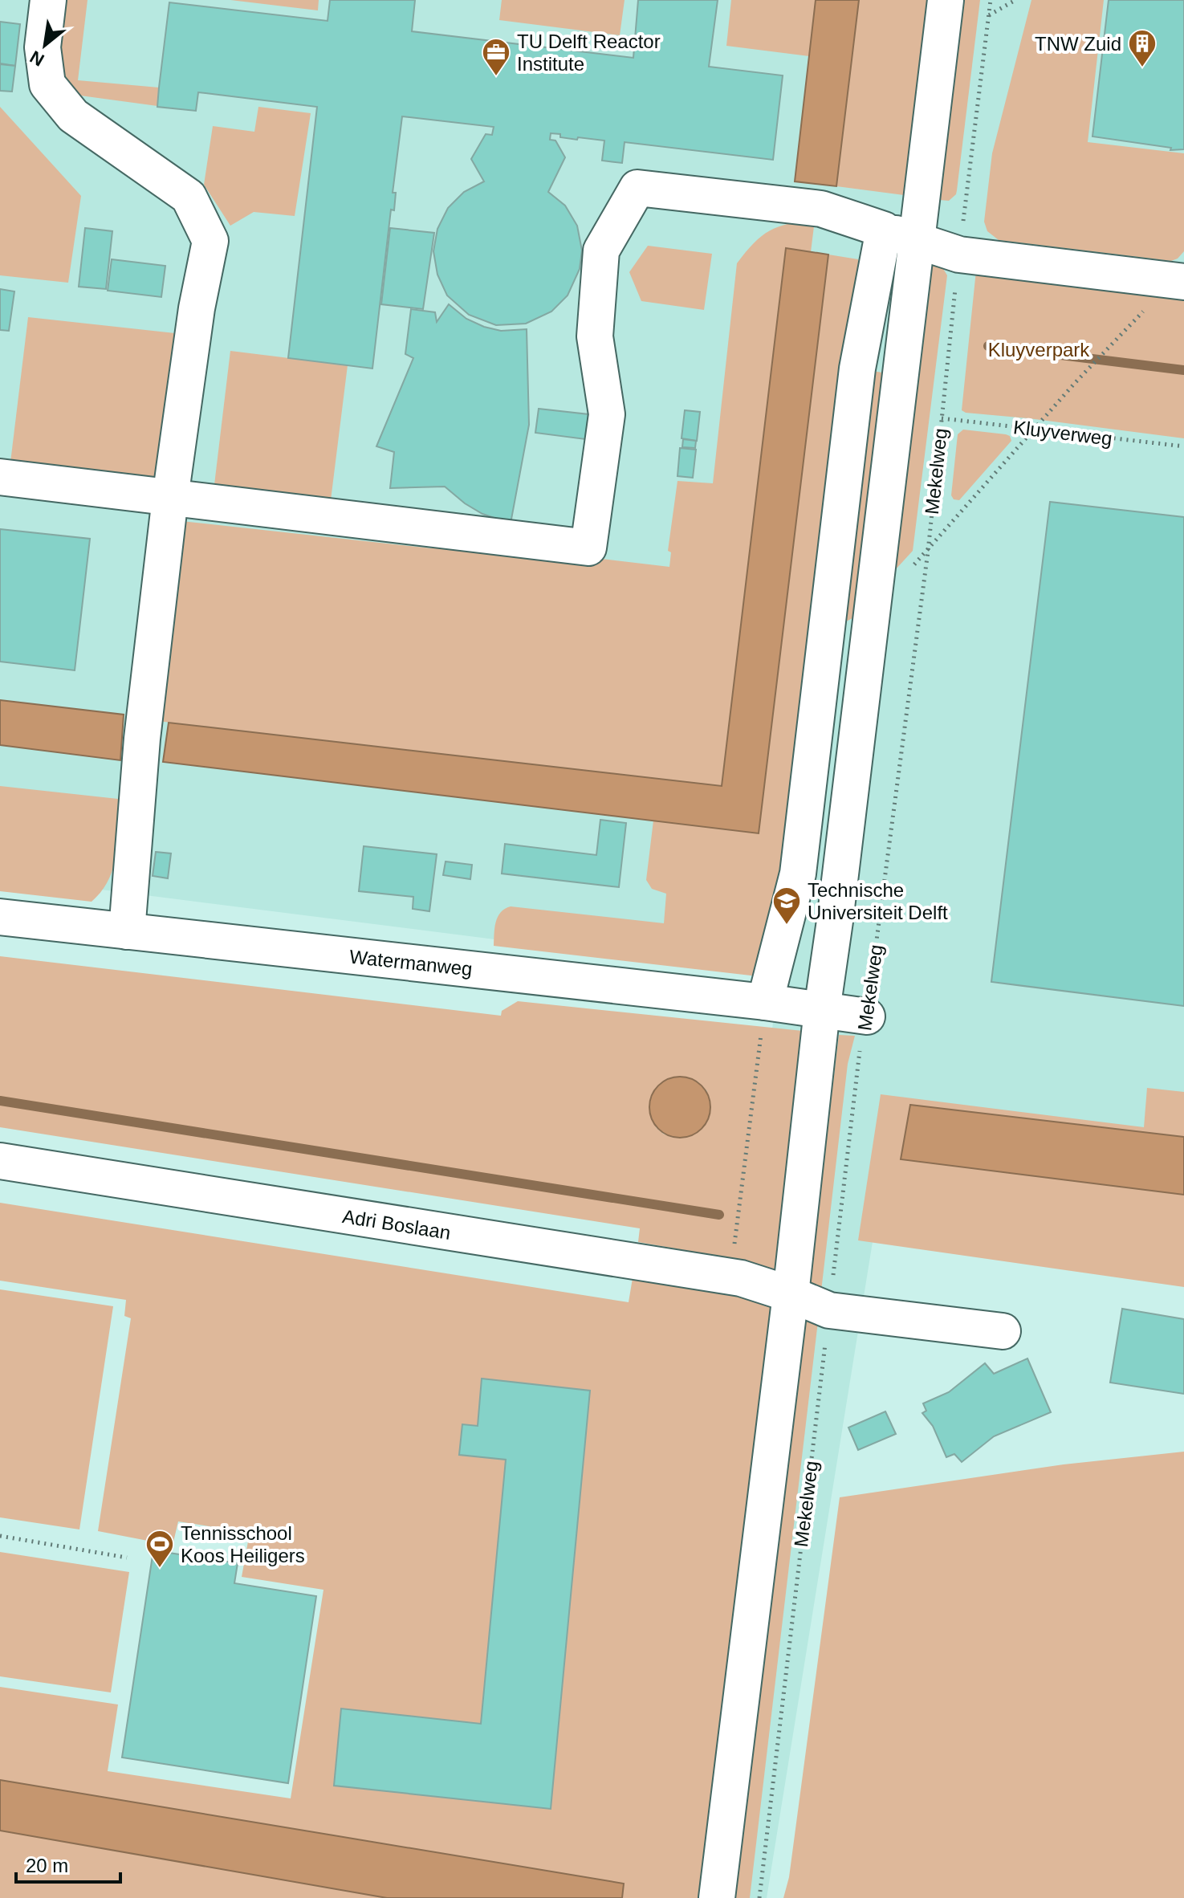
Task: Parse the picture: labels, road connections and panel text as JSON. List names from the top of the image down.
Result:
{
  "streets": {
    "street": ["Watermanweg", "Adri Boslaan"],
    "path": ["Kluyverweg", "Mekelweg"]
  },
  "crossings": [
    ["Kluyverweg", "Mekelweg"],
    ["Mekelweg", "Watermanweg"],
    ["Mekelweg", "Adri Boslaan"]
  ],
  "parks": ["Kluyverpark"],
  "places": {
    "building": ["TNW Zuid"],
    "office": ["TU Delft Reactor Institute"],
    "school or university": ["Technische Universiteit Delft"],
    "sports": ["Tennisschool Koos Heiligers"]
  },
  "scale_bar": "20 m",
  "north": "bottom left"
}
